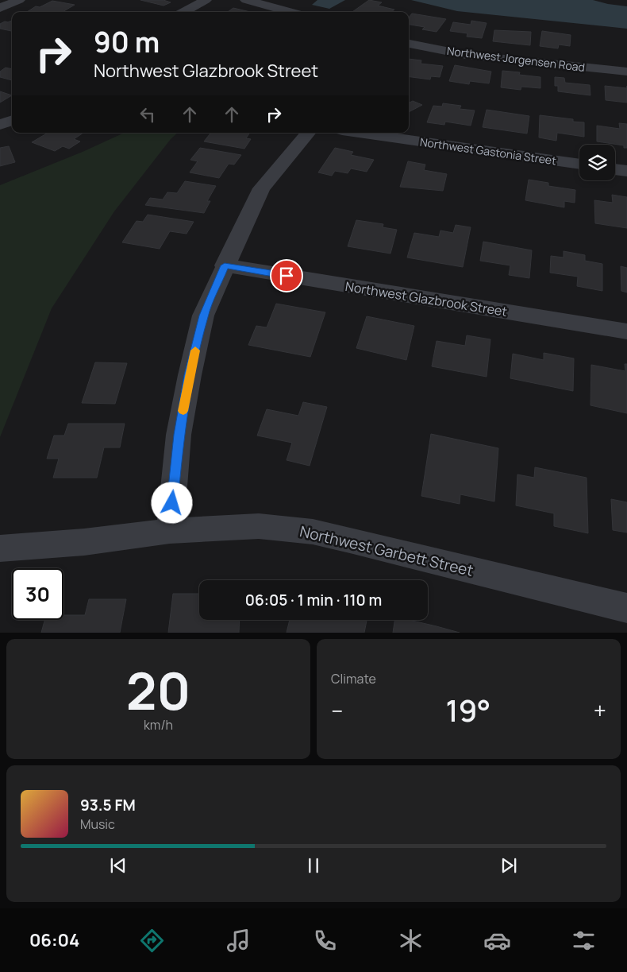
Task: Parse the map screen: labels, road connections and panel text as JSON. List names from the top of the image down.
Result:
{
  "streets": {
    "street": [
      "Northwest Jorgensen Road",
      "Northwest Gastonia Street",
      "Northwest Glazbrook Street",
      "Northwest Garbett Street"
    ]
  },
  "page": {
    "turn": ["90 m", "Northwest Glazbrook Street"],
    "limit": "30",
    "trip": "06:05 · 1 min · 110 m",
    "tile": [
      ["20", "km/h"],
      "Climate"
    ],
    "heat": ["−", "19°", "+"],
    "song": ["93.5 FM", "Music"],
    "tabs": "06:04"
  }
}
